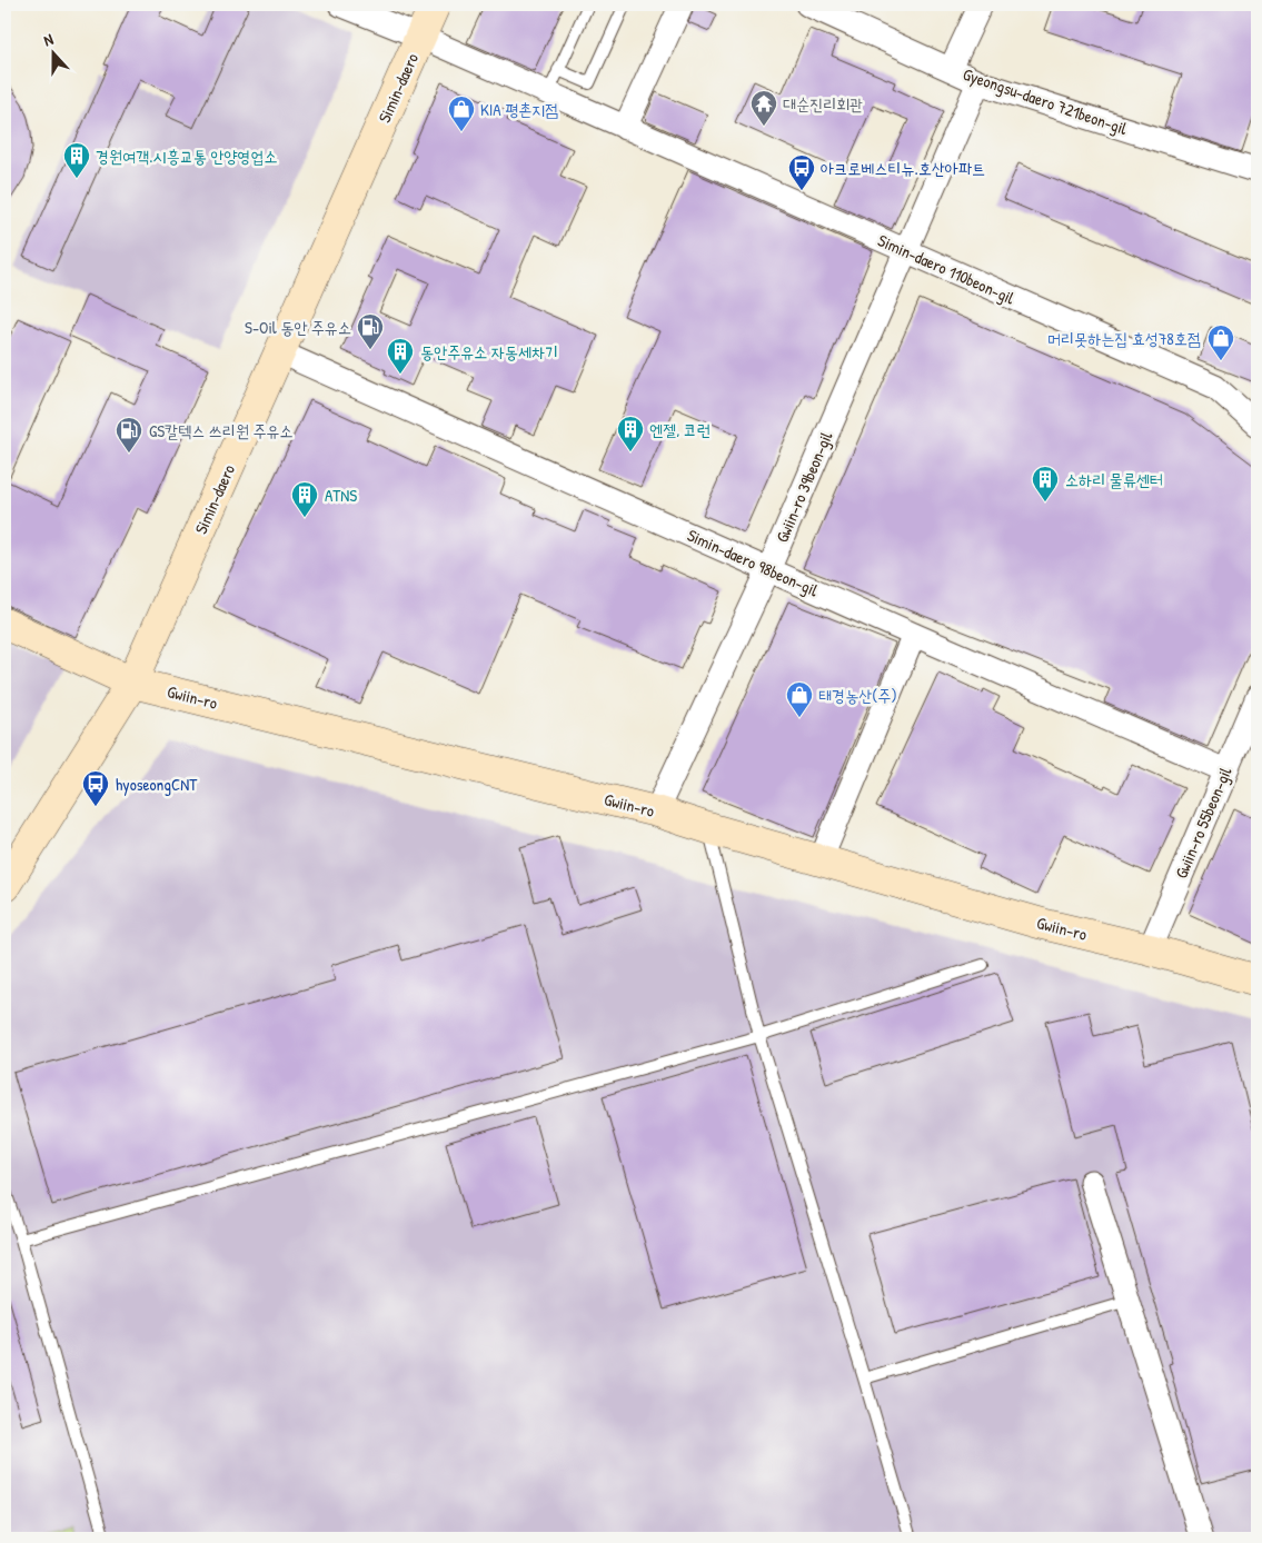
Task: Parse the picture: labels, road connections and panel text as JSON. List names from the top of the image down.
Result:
{
  "streets": {
    "street": [
      "Simin-daero",
      "Gyeongsu-daero 721beon-gil",
      "Simin-daero 110beon-gil",
      "Gwiin-ro 39beon-gil",
      "Simin-daero 98beon-gil",
      "Gwiin-ro",
      "Gwiin-ro 55beon-gil"
    ]
  },
  "crossings": [
    ["Simin-daero", "Simin-daero 110beon-gil"],
    ["Simin-daero", "Simin-daero 98beon-gil"],
    ["Simin-daero", "Gwiin-ro"],
    ["Gyeongsu-daero 721beon-gil", "Gwiin-ro 39beon-gil"],
    ["Simin-daero 110beon-gil", "Gwiin-ro 39beon-gil"],
    ["Gwiin-ro 39beon-gil", "Simin-daero 98beon-gil"],
    ["Gwiin-ro 39beon-gil", "Gwiin-ro"],
    ["Simin-daero 98beon-gil", "Gwiin-ro 55beon-gil"],
    ["Gwiin-ro", "Gwiin-ro 55beon-gil"]
  ],
  "places": {
    "temple": ["대순진리회관"],
    "shop": ["KIA 평촌지점", "머리못하는집 효성78호점", "태경농산(주)"],
    "building": [
      "경원여객.시흥교통 안양영업소",
      "동안주유소 자동세차기",
      "엔젤, 코런",
      "소하리 물류센터",
      "ATNS"
    ],
    "bus stop": ["아크로베스티뉴.호산아파트", "hyoseongCNT"],
    "fuel station": ["S-Oil 동안 주유소", "GS칼텍스 쓰리원 주유소"]
  },
  "north": "top"
}
